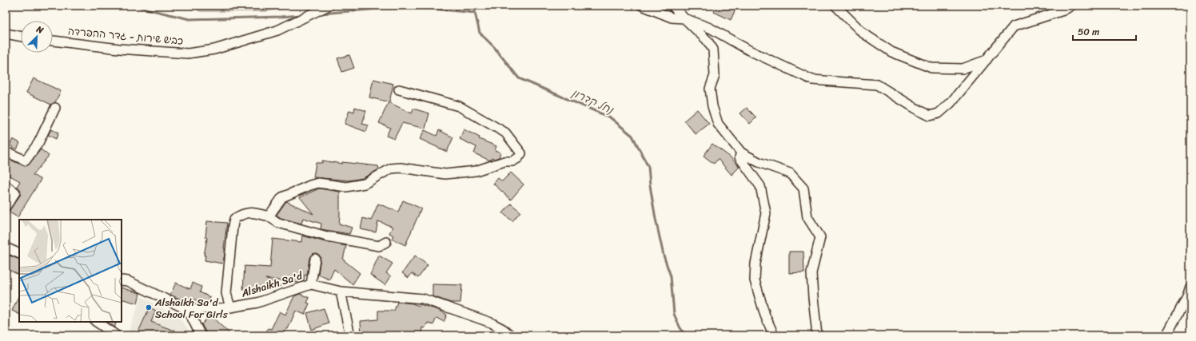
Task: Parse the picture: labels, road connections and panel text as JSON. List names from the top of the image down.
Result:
{
  "streets": {
    "street": ["כביש שירות - גדר ההפרדה", "Alshaikh Sa'd"]
  },
  "water": ["נחל קדרון"],
  "places": ["Alshaikh Sa'd School For Girls"],
  "scale_bar": "50 m",
  "north": "top right"
}
